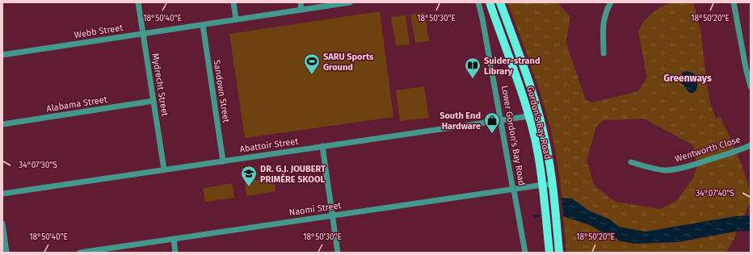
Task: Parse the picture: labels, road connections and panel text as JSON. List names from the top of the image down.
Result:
{
  "streets": {
    "main road": ["Gordon's Bay Road"],
    "street": [
      "Webb Street",
      "Mydrecht Street",
      "Sandown Street",
      "Alabama Street",
      "Lower Gordon's Bay Road",
      "Abattoir Street",
      "Wentworth Close",
      "Naomi Street"
    ]
  },
  "crossings": [
    ["Webb Street", "Mydrecht Street"],
    ["Webb Street", "Sandown Street"],
    ["Mydrecht Street", "Alabama Street"],
    ["Mydrecht Street", "Abattoir Street"],
    ["Sandown Street", "Abattoir Street"],
    ["Gordon's Bay Road", "Abattoir Street"],
    ["Gordon's Bay Road", "Naomi Street"],
    ["Lower Gordon's Bay Road", "Abattoir Street"],
    ["Lower Gordon's Bay Road", "Naomi Street"]
  ],
  "districts": ["Greenways"],
  "places": {
    "sports": ["SARU Sports Ground"],
    "library": ["Suider-strand Library"],
    "shop": ["South End Hardware"],
    "school or university": ["DR. G.J. JOUBERT PRIMÊRE SKOOL"]
  },
  "coordinates": [
    "18°50'40\"E",
    "18°50'30\"E",
    "18°50'20\"E",
    "34°07'30\"S",
    "34°07'40\"S"
  ]
}
